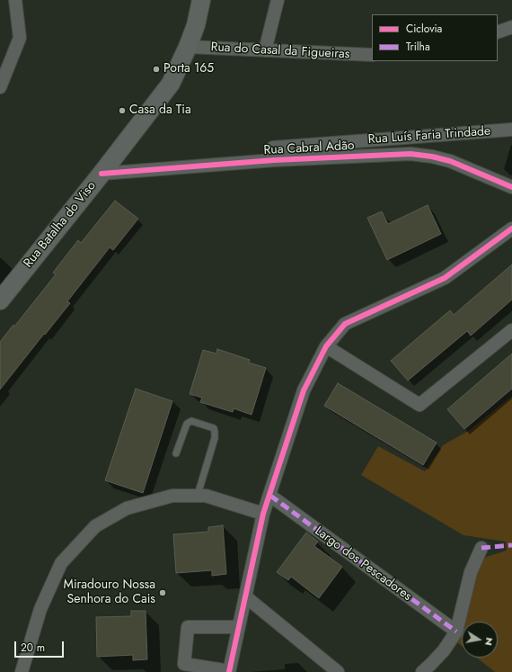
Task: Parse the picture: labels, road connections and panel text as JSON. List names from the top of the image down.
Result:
{
  "streets": {
    "street": [
      "Rua do Casal da Figueiras",
      "Rua Luís Faria Trindade",
      "Rua Cabral Adão",
      "Rua Batalha do Viso",
      "Largo dos Pescadores"
    ]
  },
  "crossings": [
    ["Rua do Casal da Figueiras", "Rua Batalha do Viso"],
    ["Rua Luís Faria Trindade", "Rua Cabral Adão"],
    ["Rua Cabral Adão", "Rua Batalha do Viso"]
  ],
  "places": ["Porta 165", "Casa da Tia", "Miradouro Nossa Senhora do Cais"],
  "legend": ["Ciclovia", "Trilha"],
  "scale_bar": "20 m",
  "north": "right"
}
